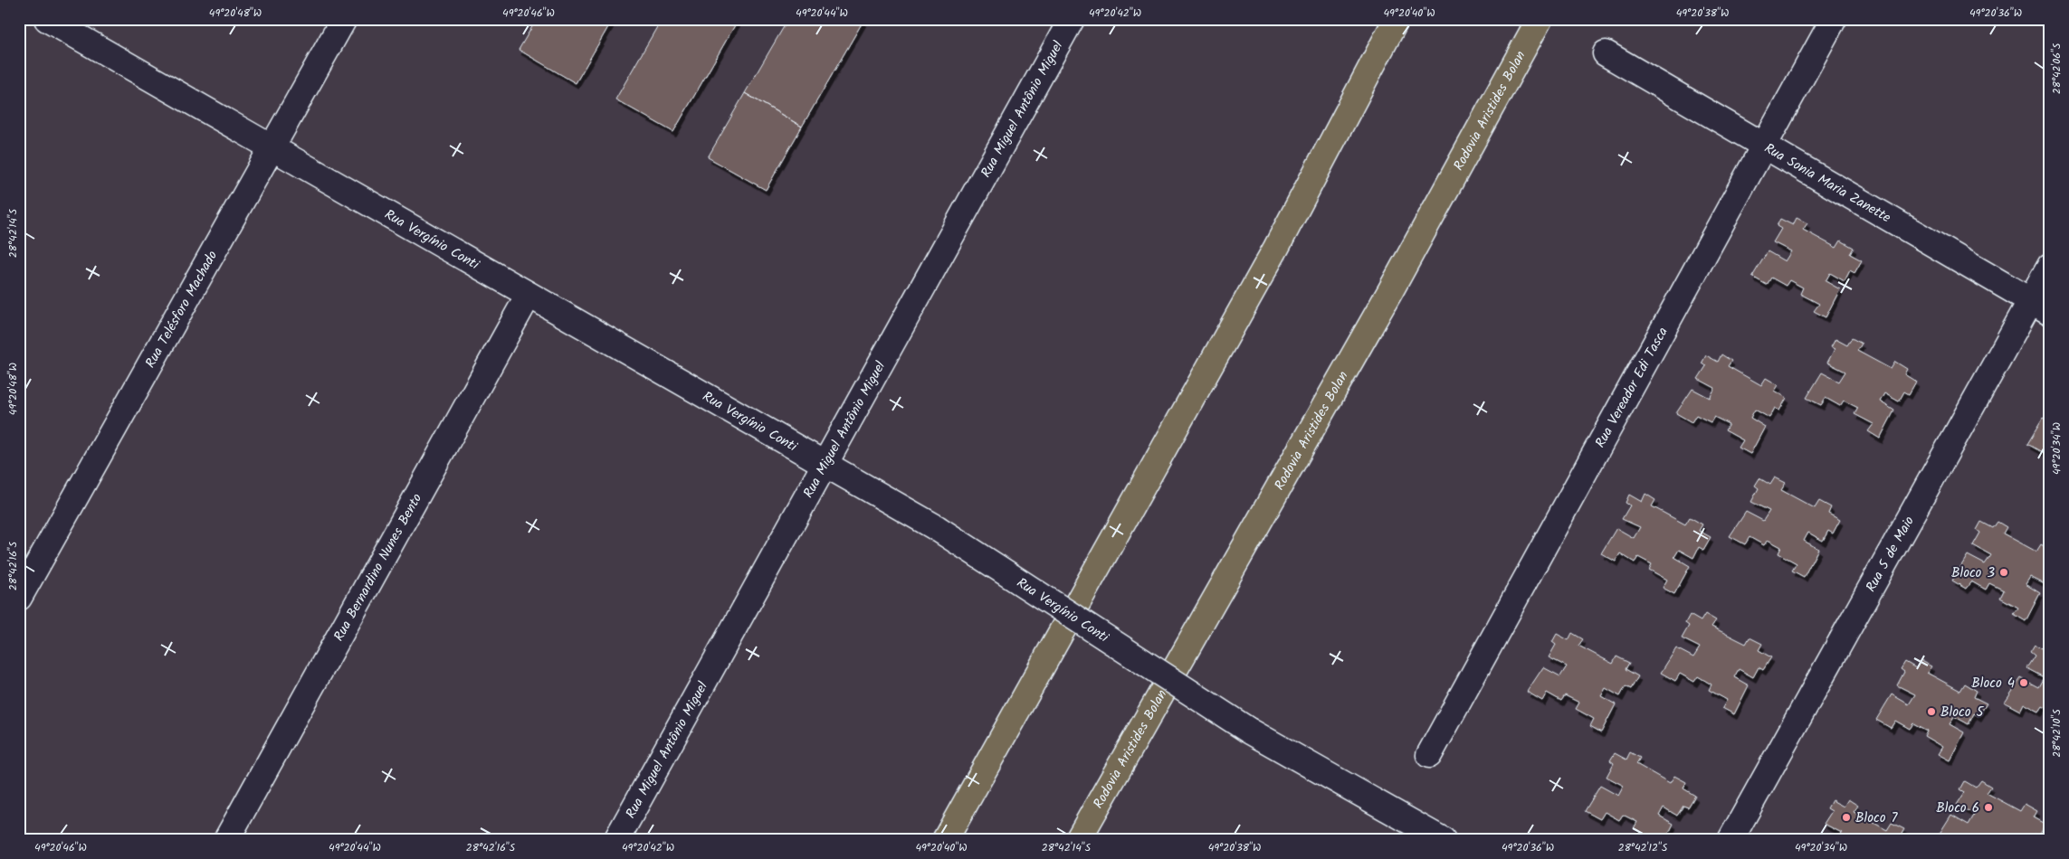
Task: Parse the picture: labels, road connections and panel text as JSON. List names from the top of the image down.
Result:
{
  "streets": {
    "highway": ["Rodovia Aristides Bolan"],
    "street": [
      "Rua Miguel Antônio Miguel",
      "Rua Sonia Maria Zanette",
      "Rua Vergínio Conti",
      "Rua Telésforo Machado",
      "Rua Vereador Edi Tasca",
      "Rua 5 de Maio",
      "Rua Bernardino Nunes Bento"
    ]
  },
  "crossings": [
    ["Rua Miguel Antônio Miguel", "Rua Vergínio Conti"],
    ["Rua Sonia Maria Zanette", "Rua Vereador Edi Tasca"],
    ["Rua Sonia Maria Zanette", "Rua 5 de Maio"],
    ["Rua Vergínio Conti", "Rua Telésforo Machado"],
    ["Rua Vergínio Conti", "Rua Bernardino Nunes Bento"]
  ],
  "places": [
    "Bloco 3",
    "Bloco 4",
    "Bloco 5",
    "Bloco 6",
    "Bloco 7"
  ],
  "coordinates": [
    "49°20'48\"W",
    "49°20'46\"W",
    "49°20'44\"W",
    "49°20'42\"W",
    "49°20'40\"W",
    "49°20'38\"W",
    "49°20'36\"W",
    "28°42'06\"S",
    "28°42'14\"S",
    "49°20'34\"W",
    "28°42'16\"S",
    "28°42'10\"S",
    "28°42'12\"S"
  ]
}
